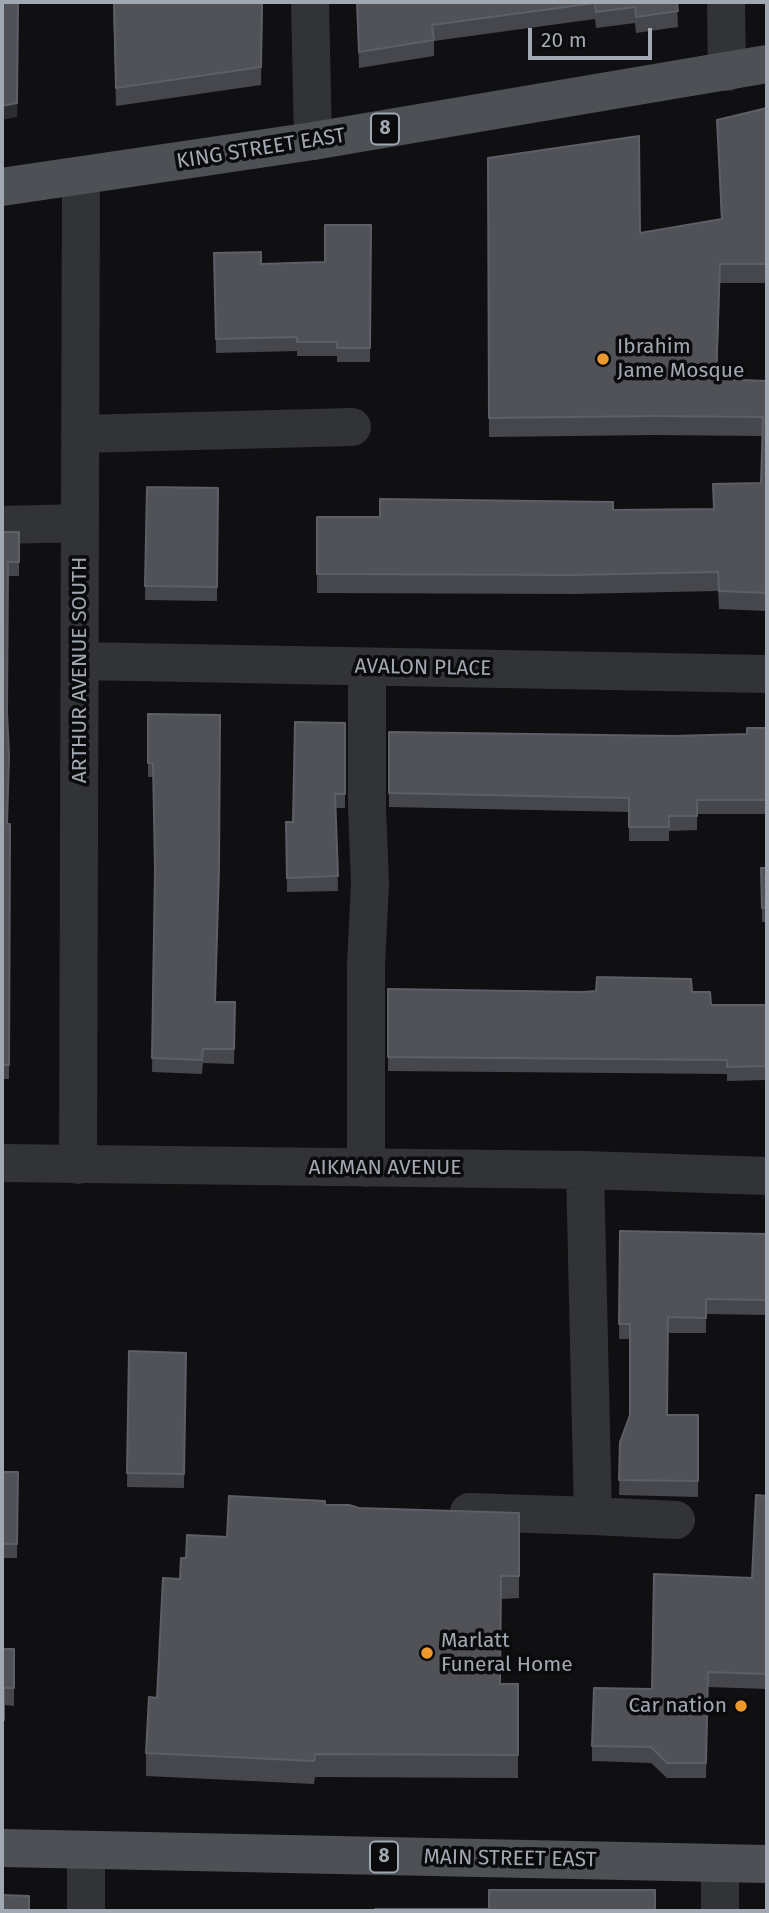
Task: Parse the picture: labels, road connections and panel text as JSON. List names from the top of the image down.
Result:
{
  "streets": {
    "main road": ["8", "KING STREET EAST", "MAIN STREET EAST"],
    "street": ["AVALON PLACE", "ARTHUR AVENUE SOUTH", "AIKMAN AVENUE"]
  },
  "crossings": [
    ["KING STREET EAST", "ARTHUR AVENUE SOUTH"],
    ["AVALON PLACE", "ARTHUR AVENUE SOUTH"],
    ["ARTHUR AVENUE SOUTH", "AIKMAN AVENUE"]
  ],
  "places": ["Ibrahim Jame Mosque", "Marlatt Funeral Home", "Car nation"],
  "scale_bar": "20 m"
}
